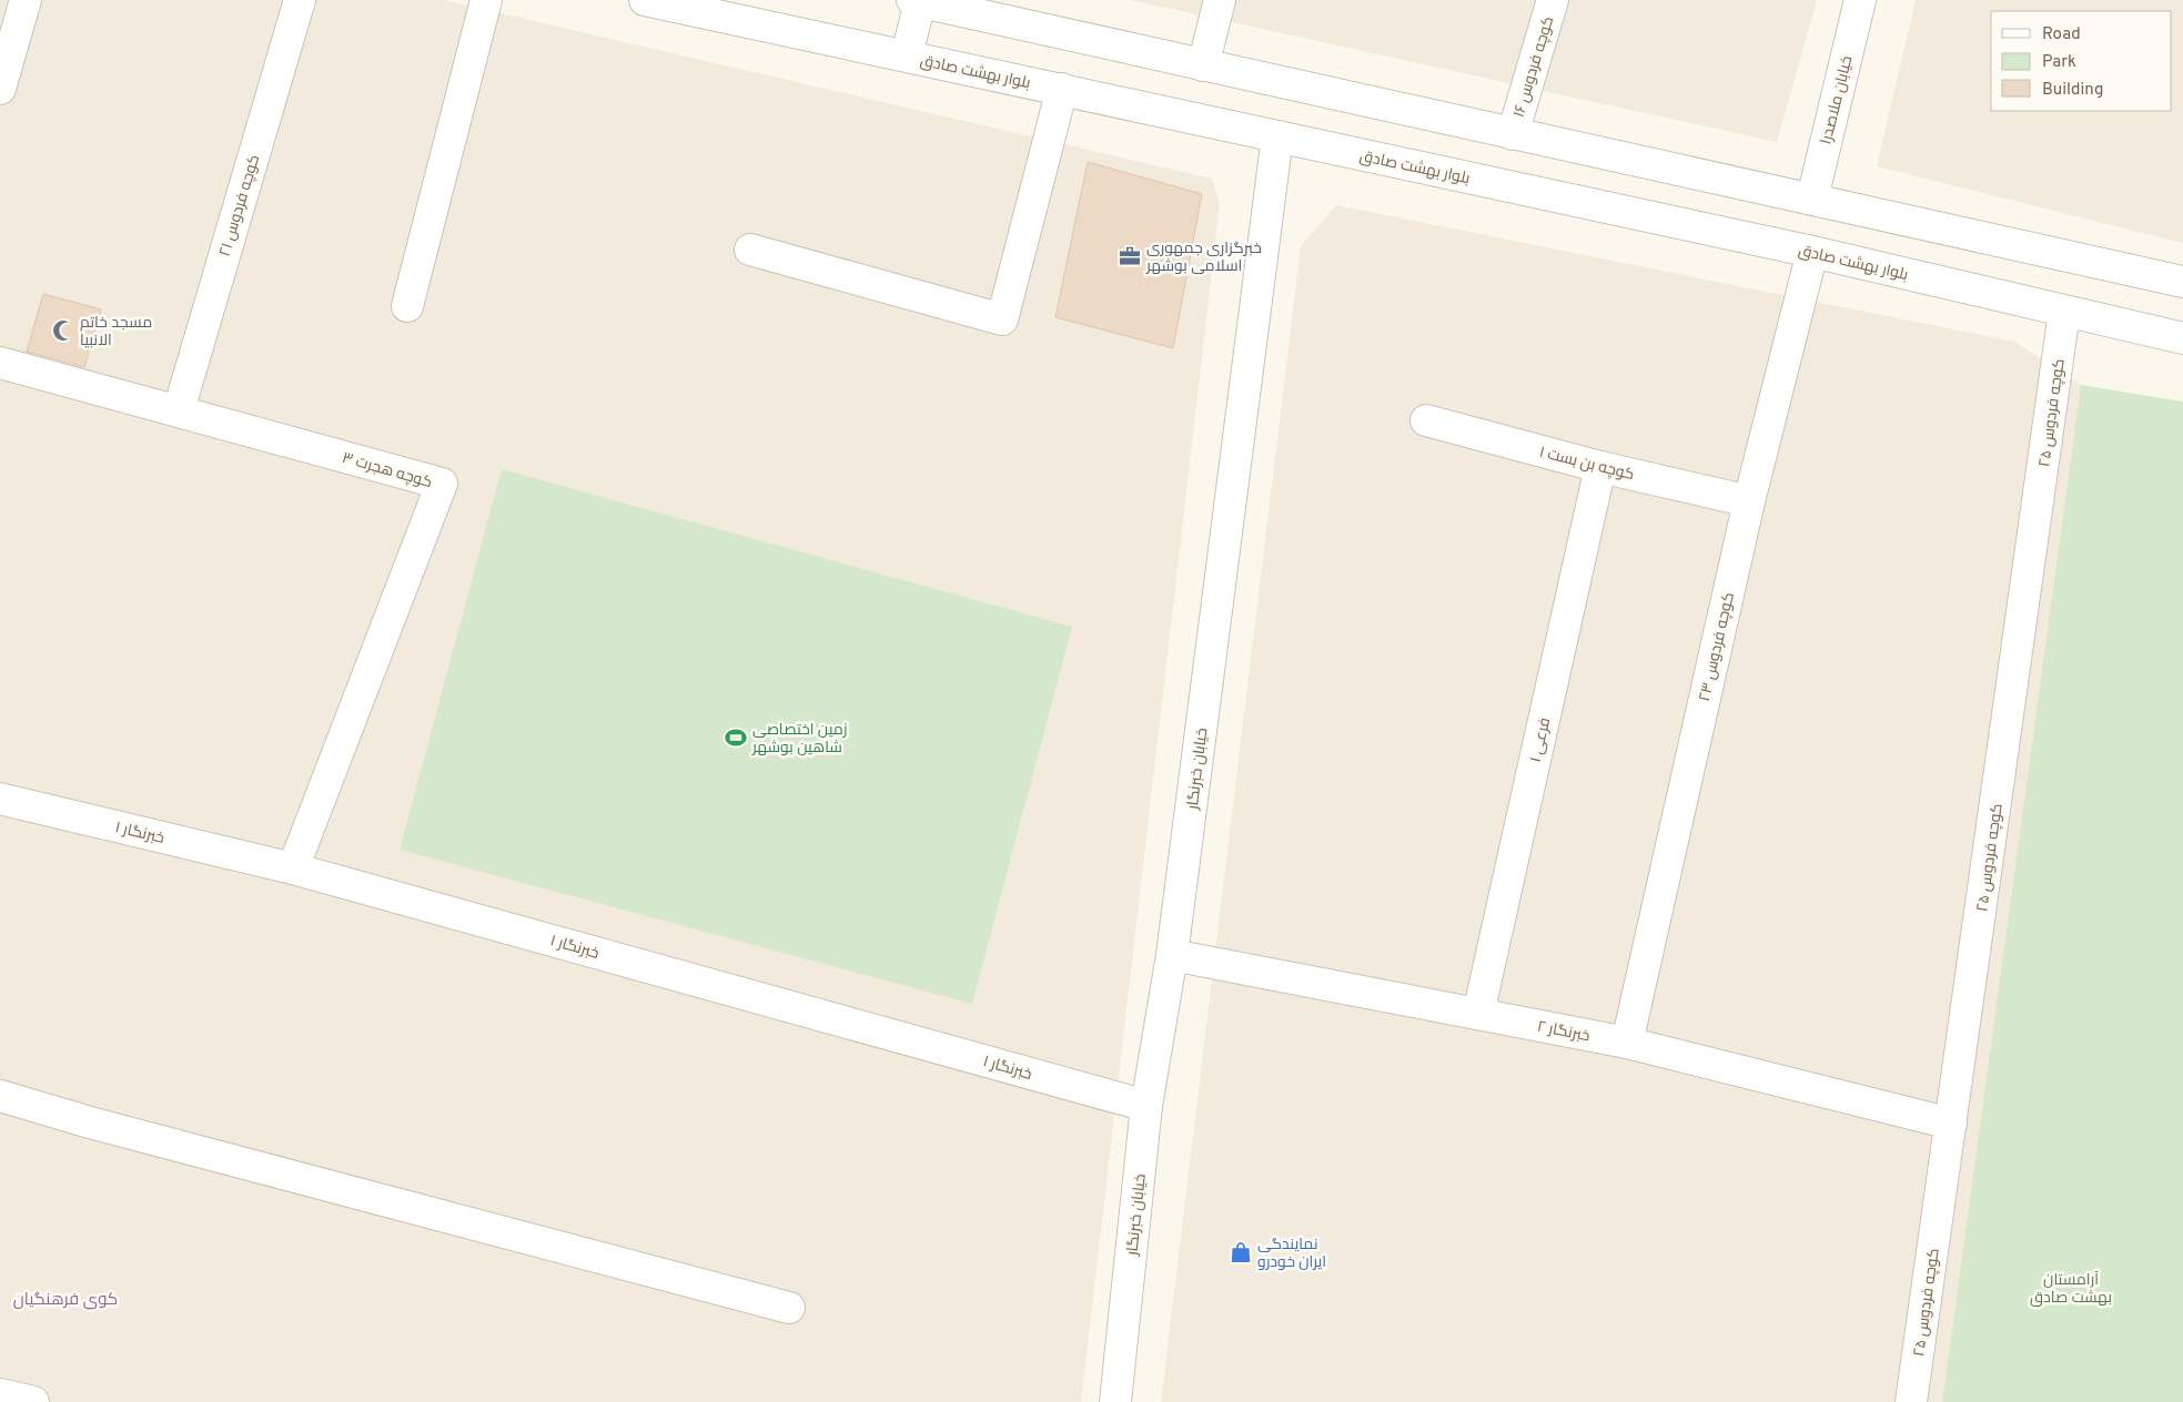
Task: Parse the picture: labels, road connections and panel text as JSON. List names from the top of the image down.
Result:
{
  "streets": {
    "street": [
      "کوچه فردوس ۱۶",
      "بلوار بهشت صادق",
      "خیابان ملاصدرا",
      "کوچه فردوس ۲۱",
      "کوچه فردوس ۲۵",
      "کوچه بن بست ۱",
      "کوچه هجرت ۳",
      "کوچه فردوس ۲۳",
      "فرعی ۱",
      "خیابان خبرنگار",
      "خبرنگار ۱",
      "خبرنگار ۲"
    ]
  },
  "crossings": [
    ["بلوار بهشت صادق", "کوچه فردوس ۲۵"],
    ["بلوار بهشت صادق", "کوچه فردوس ۲۳"],
    ["بلوار بهشت صادق", "خیابان خبرنگار"],
    ["کوچه فردوس ۲۱", "کوچه هجرت ۳"],
    ["کوچه فردوس ۲۵", "خبرنگار ۲"],
    ["کوچه بن بست ۱", "کوچه فردوس ۲۳"],
    ["کوچه بن بست ۱", "فرعی ۱"],
    ["کوچه هجرت ۳", "خبرنگار ۱"],
    ["کوچه فردوس ۲۳", "خبرنگار ۲"],
    ["فرعی ۱", "خبرنگار ۲"],
    ["خیابان خبرنگار", "خبرنگار ۱"],
    ["خیابان خبرنگار", "خبرنگار ۲"]
  ],
  "districts": ["کوی فرهنگیان"],
  "parks": ["آرامستان بهشت صادق"],
  "places": {
    "office": ["خبرگزاری جمهوری اسلامی بوشهر"],
    "mosque": ["مسجد خاتم الانبیا"],
    "sports": ["زمین اختصاصی شاهین بوشهر"],
    "shop": ["نمایندگی ایران خودرو"]
  },
  "legend": ["Road", "Park", "Building"]
}
